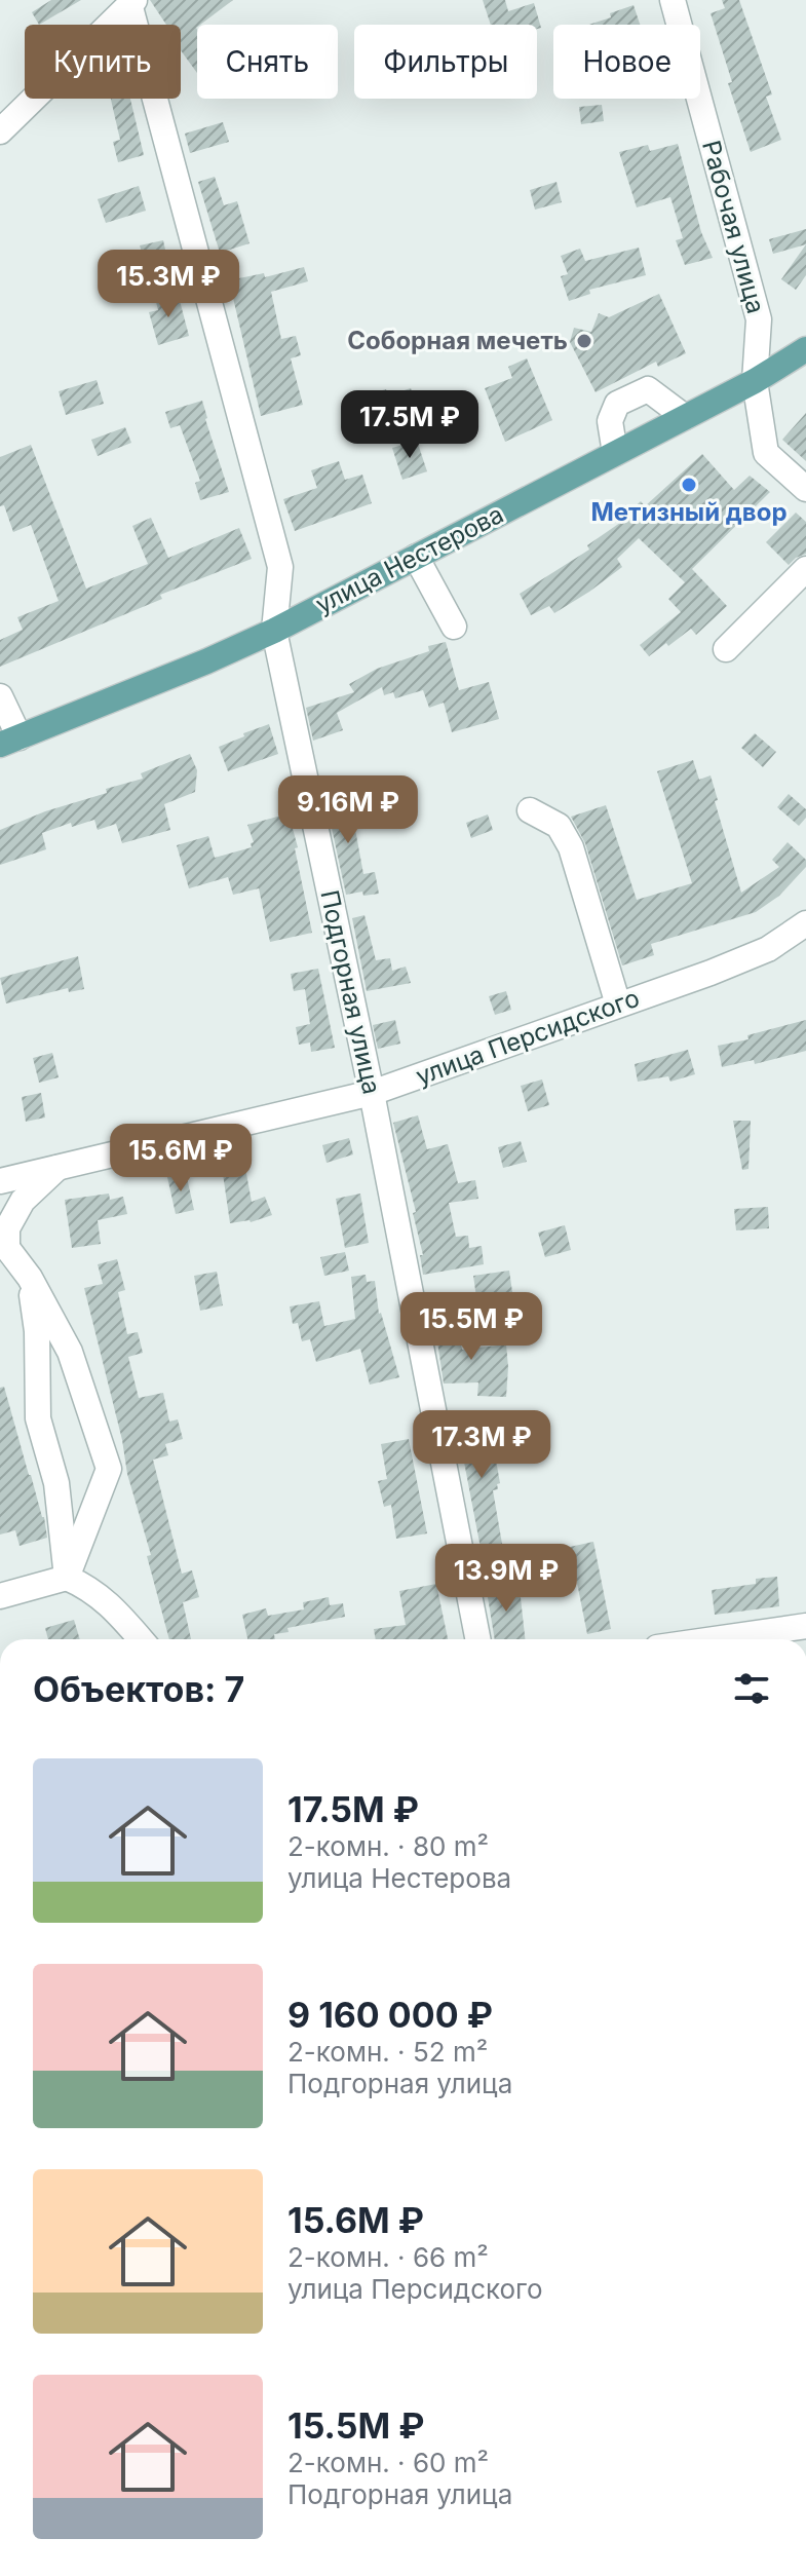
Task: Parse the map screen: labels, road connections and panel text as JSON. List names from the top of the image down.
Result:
{
  "streets": {
    "main road": ["улица Нестерова"],
    "street": ["Рабочая улица", "Подгорная улица", "улица Персидского"]
  },
  "crossings": [
    ["Рабочая улица", "улица Нестерова"],
    ["улица Нестерова", "Подгорная улица"],
    ["Подгорная улица", "улица Персидского"]
  ],
  "places": ["Соборная мечеть", "Метизный двор"],
  "page": {
    "chip": [
      "Купить",
      "Снять",
      "Фильтры",
      "Новое"
    ],
    "price": [
      "15.3M ₽",
      "17.5M ₽",
      "9.16M ₽",
      "15.6M ₽",
      "15.5M ₽",
      "17.3M ₽",
      "13.9M ₽"
    ],
    "heading": "Объектов: 7",
    "list": [
      {
        "name": "17.5M ₽",
        "note": "2-комн. · 80 m² · улица Нестерова"
      },
      {
        "name": "9 160 000 ₽",
        "note": "2-комн. · 52 m² · Подгорная улица"
      },
      {
        "name": "15.6M ₽",
        "note": "2-комн. · 66 m² · улица Персидского"
      },
      {
        "name": "15.5M ₽",
        "note": "2-комн. · 60 m² · Подгорная улица"
      }
    ]
  }
}
